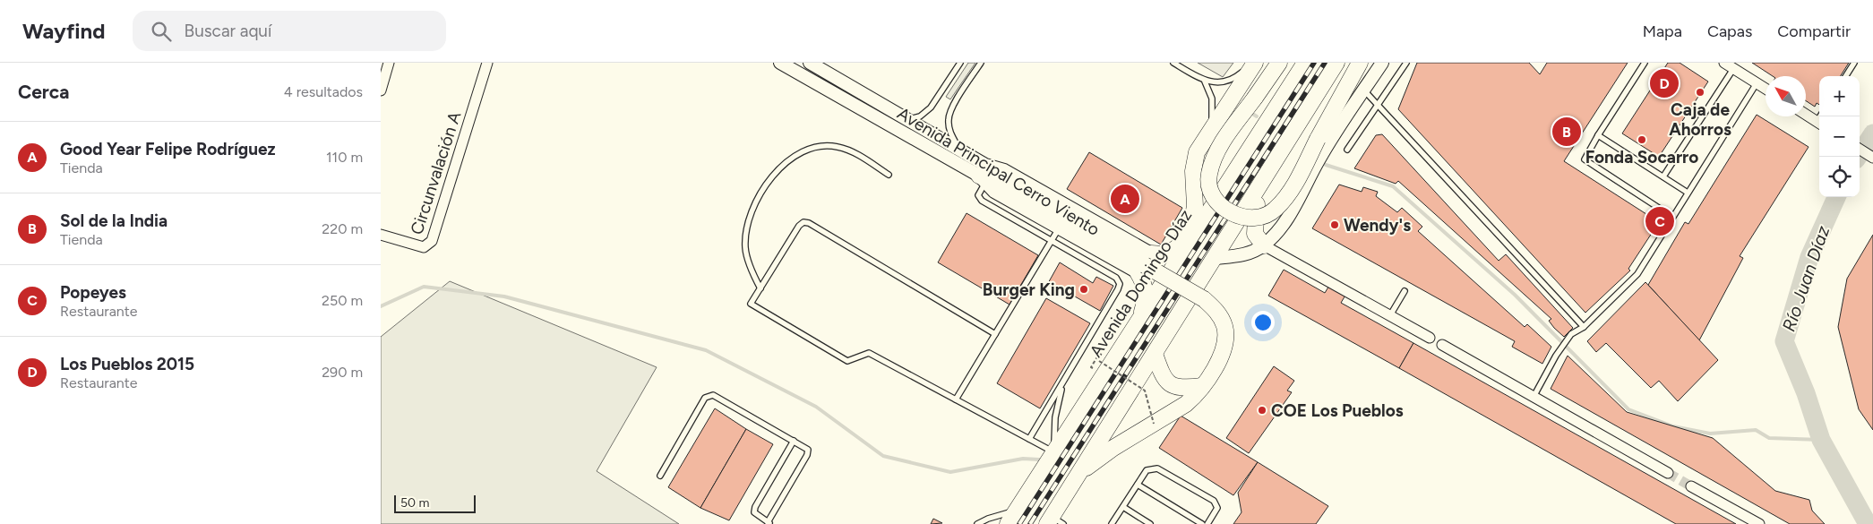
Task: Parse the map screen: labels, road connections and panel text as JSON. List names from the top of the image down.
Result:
{
  "streets": {
    "main road": ["Avenida Domingo Díaz"],
    "street": ["Avenida Principal Cerro Viento", "Circunvalación A"]
  },
  "water": ["Río Juan Díaz"],
  "places": [
    "Caja de Ahorros",
    "Fonda Socarro",
    "Wendy's",
    "Burger King",
    "COE Los Pueblos"
  ],
  "scale_bar": "50 m",
  "north": "top left",
  "page": {
    "header": "Wayfind",
    "search": "Buscar aquí",
    "nav": ["Mapa", "Capas", "Compartir"],
    "heading": ["Cerca", "4 resultados"],
    "pins": [
      "D",
      "B",
      "A",
      "C"
    ],
    "map_buttons": ["+", "−"],
    "list": [
      {
        "mark": "A",
        "name": "Good Year Felipe Rodríguez",
        "note": "Tienda",
        "value": "110 m"
      },
      {
        "mark": "B",
        "name": "Sol de la India",
        "note": "Tienda",
        "value": "220 m"
      },
      {
        "mark": "C",
        "name": "Popeyes",
        "note": "Restaurante",
        "value": "250 m"
      },
      {
        "mark": "D",
        "name": "Los Pueblos 2015",
        "note": "Restaurante",
        "value": "290 m"
      }
    ],
    "scale": "50 m"
  }
}
